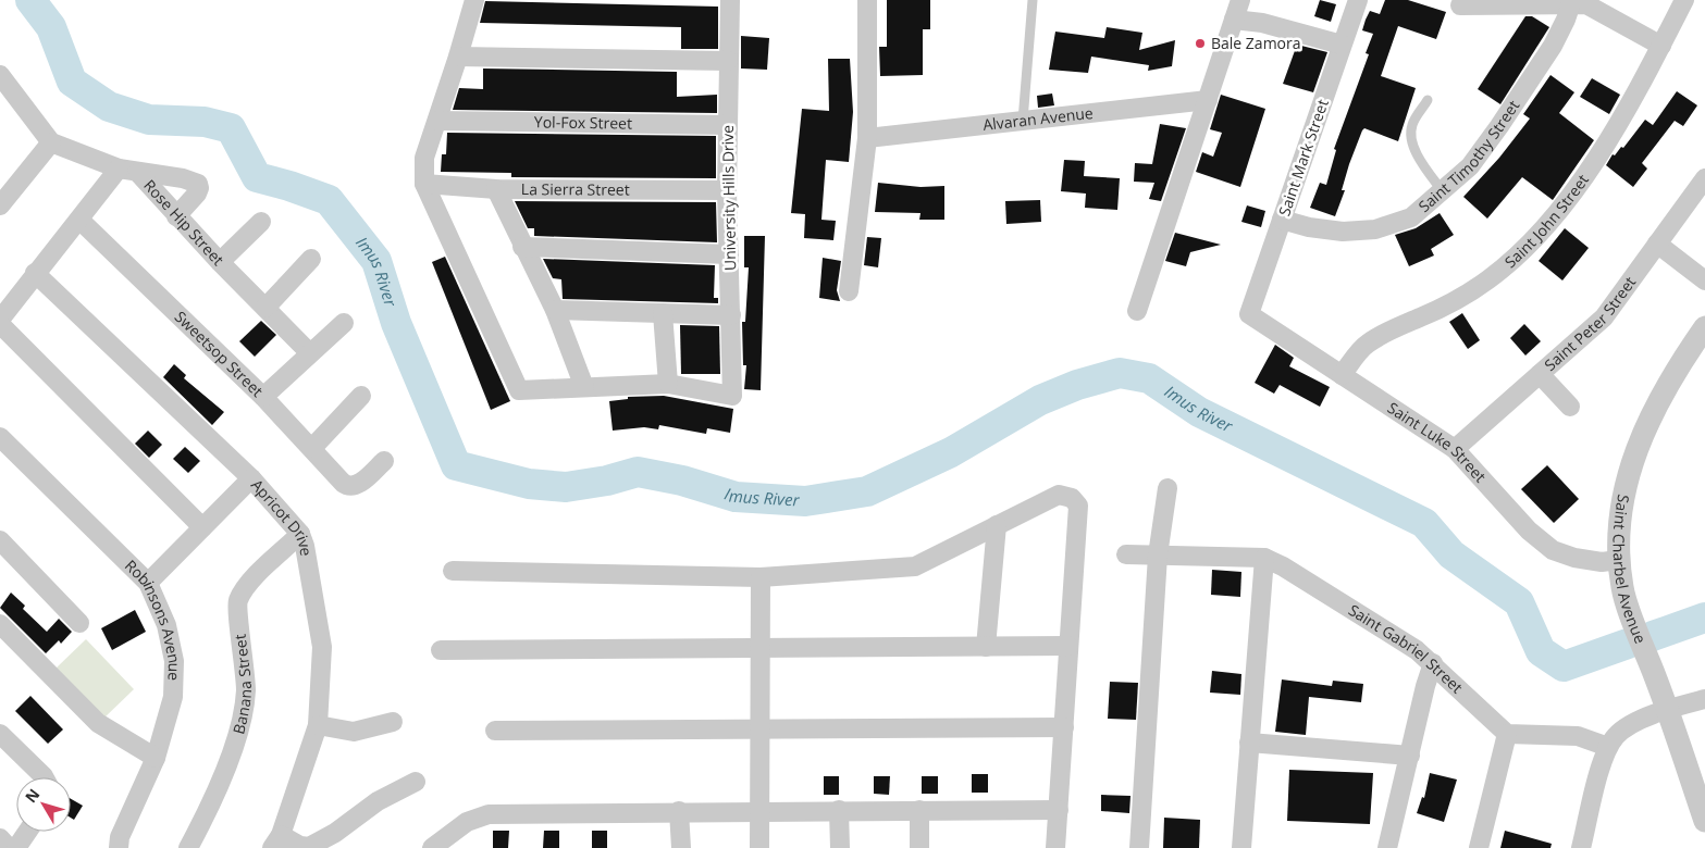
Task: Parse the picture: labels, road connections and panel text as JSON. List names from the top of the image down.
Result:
{
  "streets": {
    "street": [
      "Alvaran Avenue",
      "Yol-Fox Street",
      "Saint Timothy Street",
      "Saint Mark Street",
      "La Sierra Street",
      "University Hills Drive",
      "Saint John Street",
      "Rose Hip Street",
      "Saint Peter Street",
      "Sweetsop Street",
      "Saint Luke Street",
      "Apricot Drive",
      "Saint Charbel Avenue",
      "Robinsons Avenue",
      "Saint Gabriel Street",
      "Banana Street"
    ]
  },
  "crossings": [
    ["Yol-Fox Street", "University Hills Drive"],
    ["Saint Timothy Street", "Saint Mark Street"],
    ["Saint Mark Street", "Saint Luke Street"],
    ["La Sierra Street", "University Hills Drive"],
    ["Saint John Street", "Saint Luke Street"],
    ["Saint Peter Street", "Saint Luke Street"],
    ["Saint Luke Street", "Saint Charbel Avenue"],
    ["Apricot Drive", "Banana Street"]
  ],
  "water": ["Imus River"],
  "places": ["Bale Zamora"],
  "north": "top left"
}
